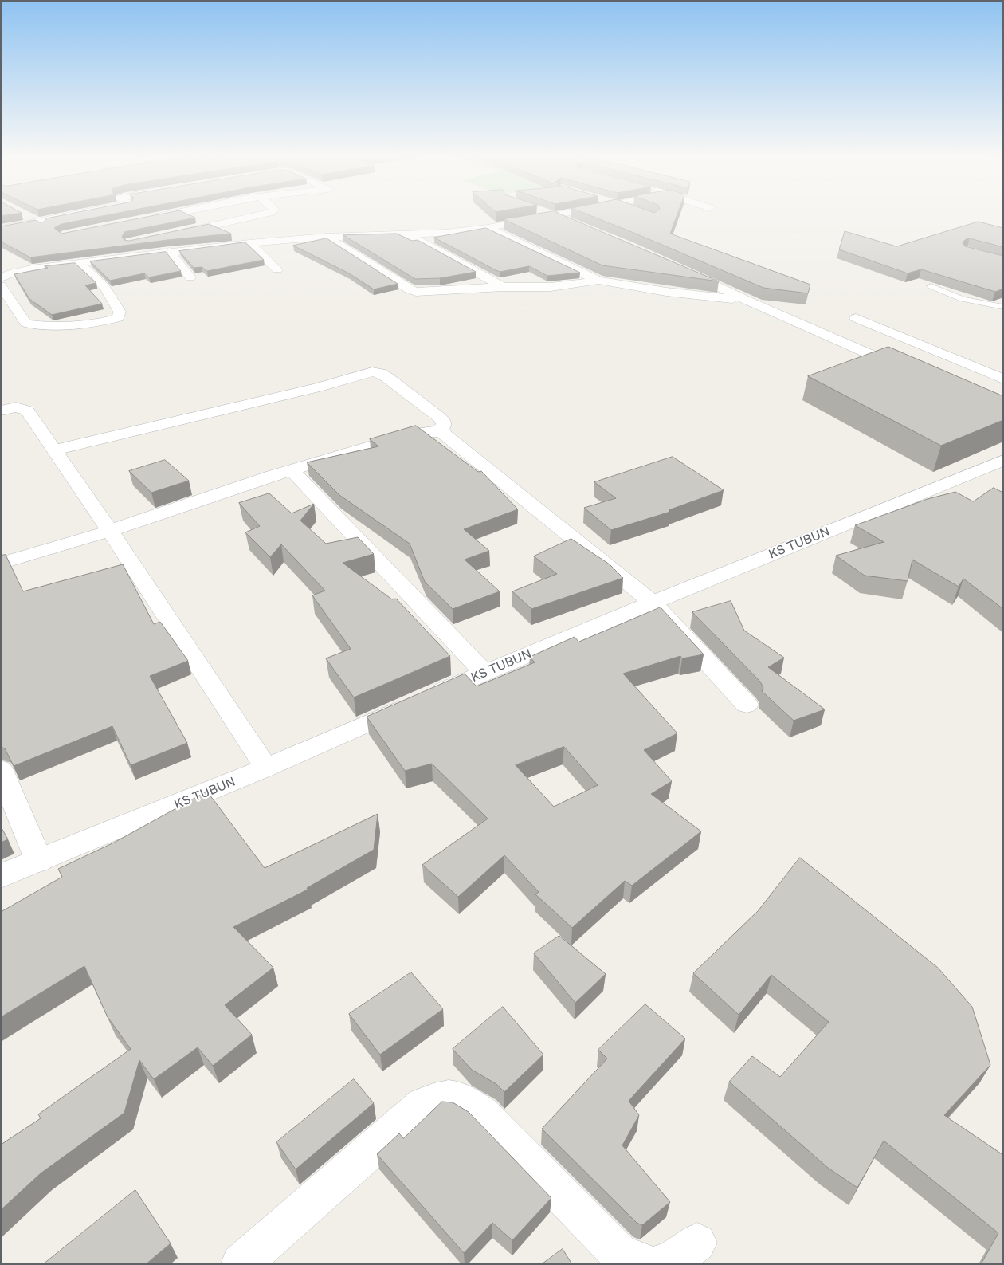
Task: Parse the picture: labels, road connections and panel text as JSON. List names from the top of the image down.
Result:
{
  "streets": {
    "street": ["KS TUBUN"]
  }
}
